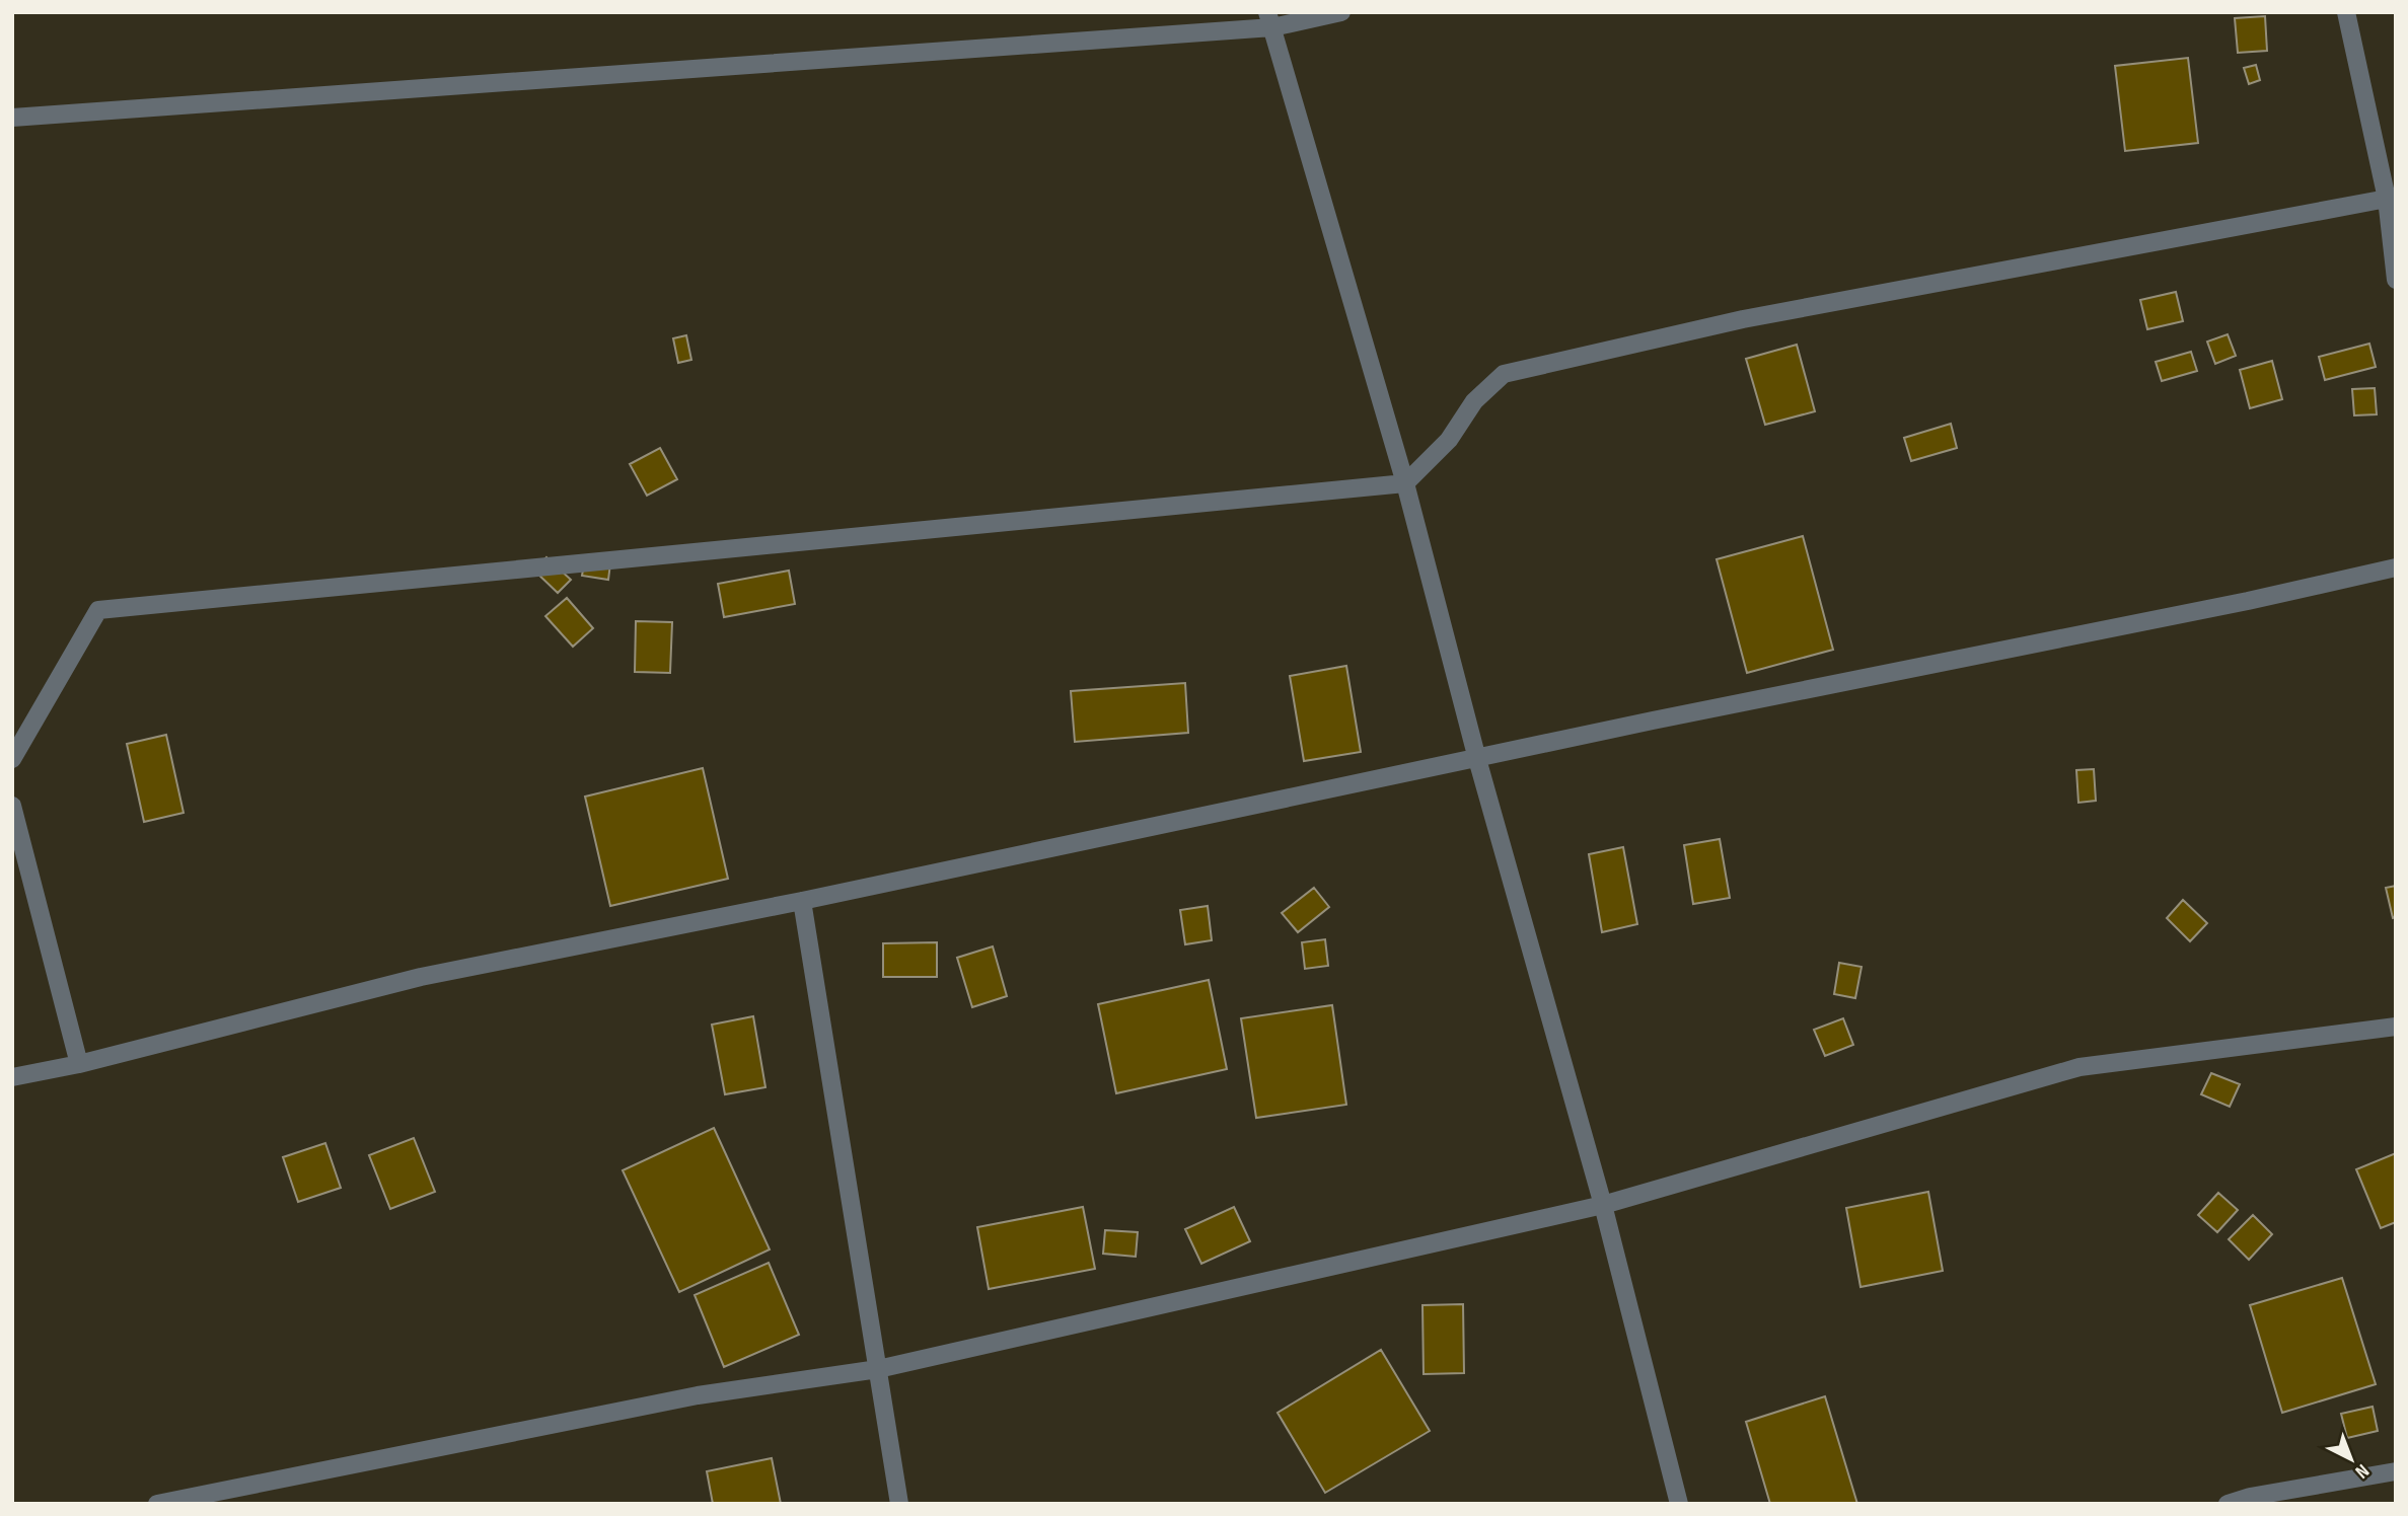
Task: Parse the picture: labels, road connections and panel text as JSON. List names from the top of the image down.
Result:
{
  "north": "bottom right"
}
